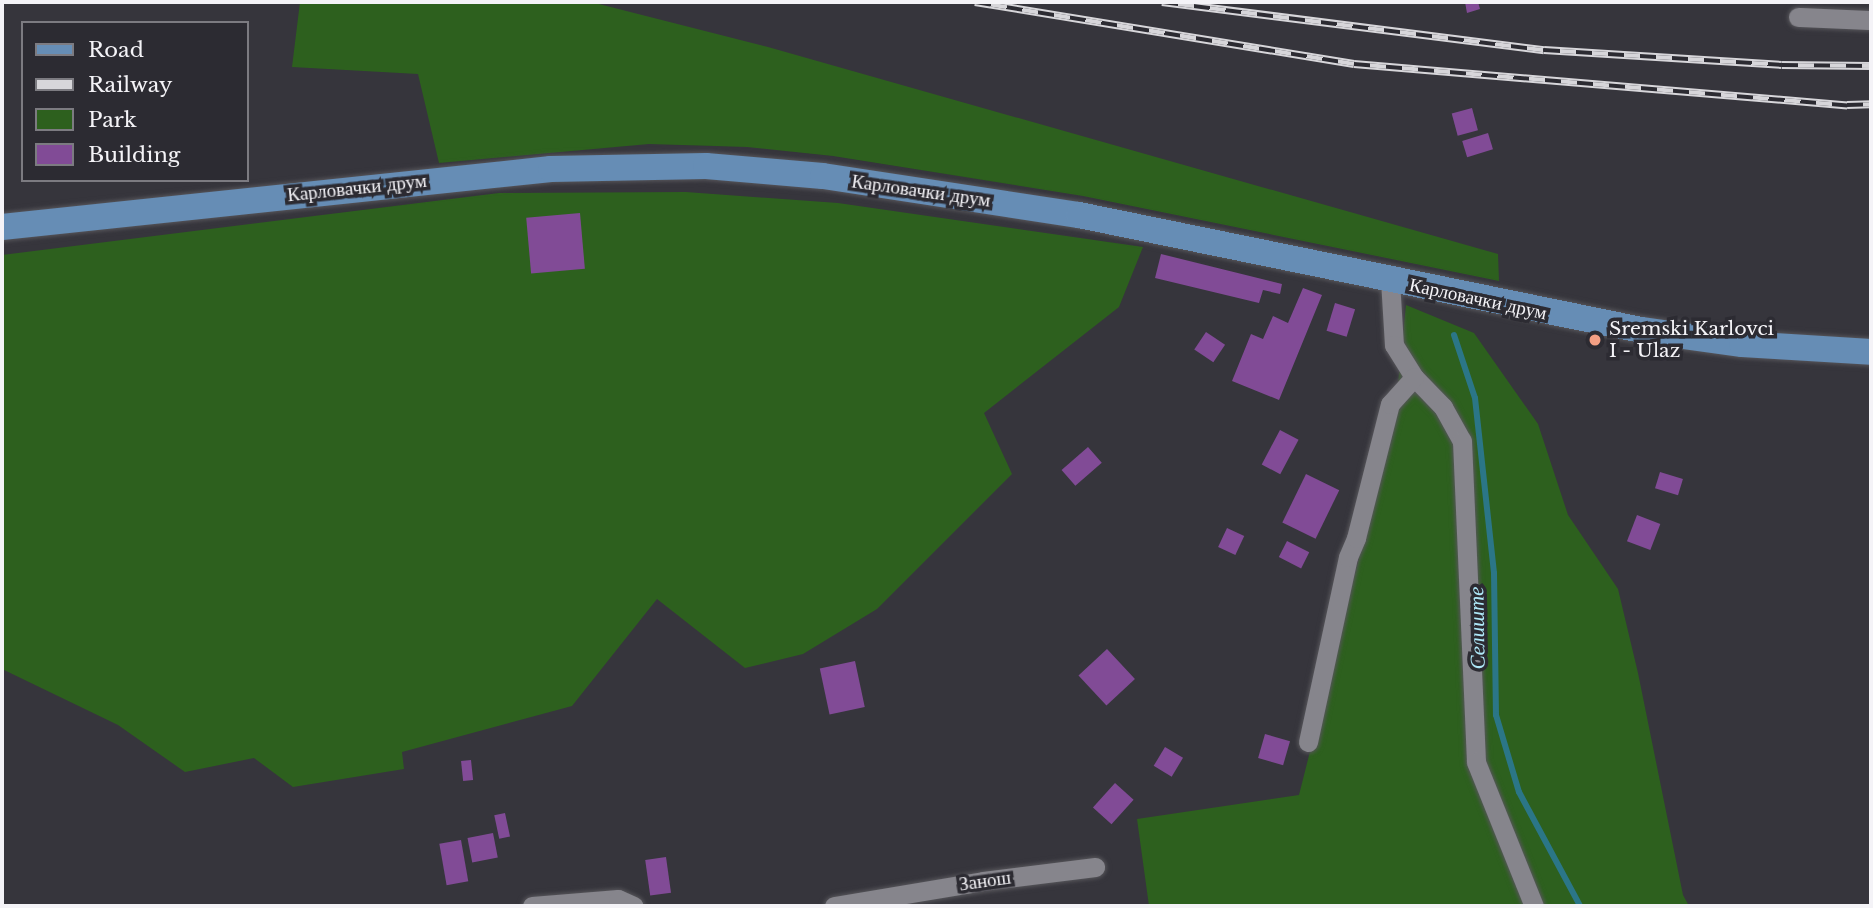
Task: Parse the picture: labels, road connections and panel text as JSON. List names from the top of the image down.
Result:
{
  "streets": {
    "main road": ["Карловачки друм"],
    "street": ["Занош"]
  },
  "water": ["Селиште"],
  "places": ["Sremski Karlovci I - Ulaz"],
  "legend": [
    "Road",
    "Railway",
    "Park",
    "Building"
  ]
}
